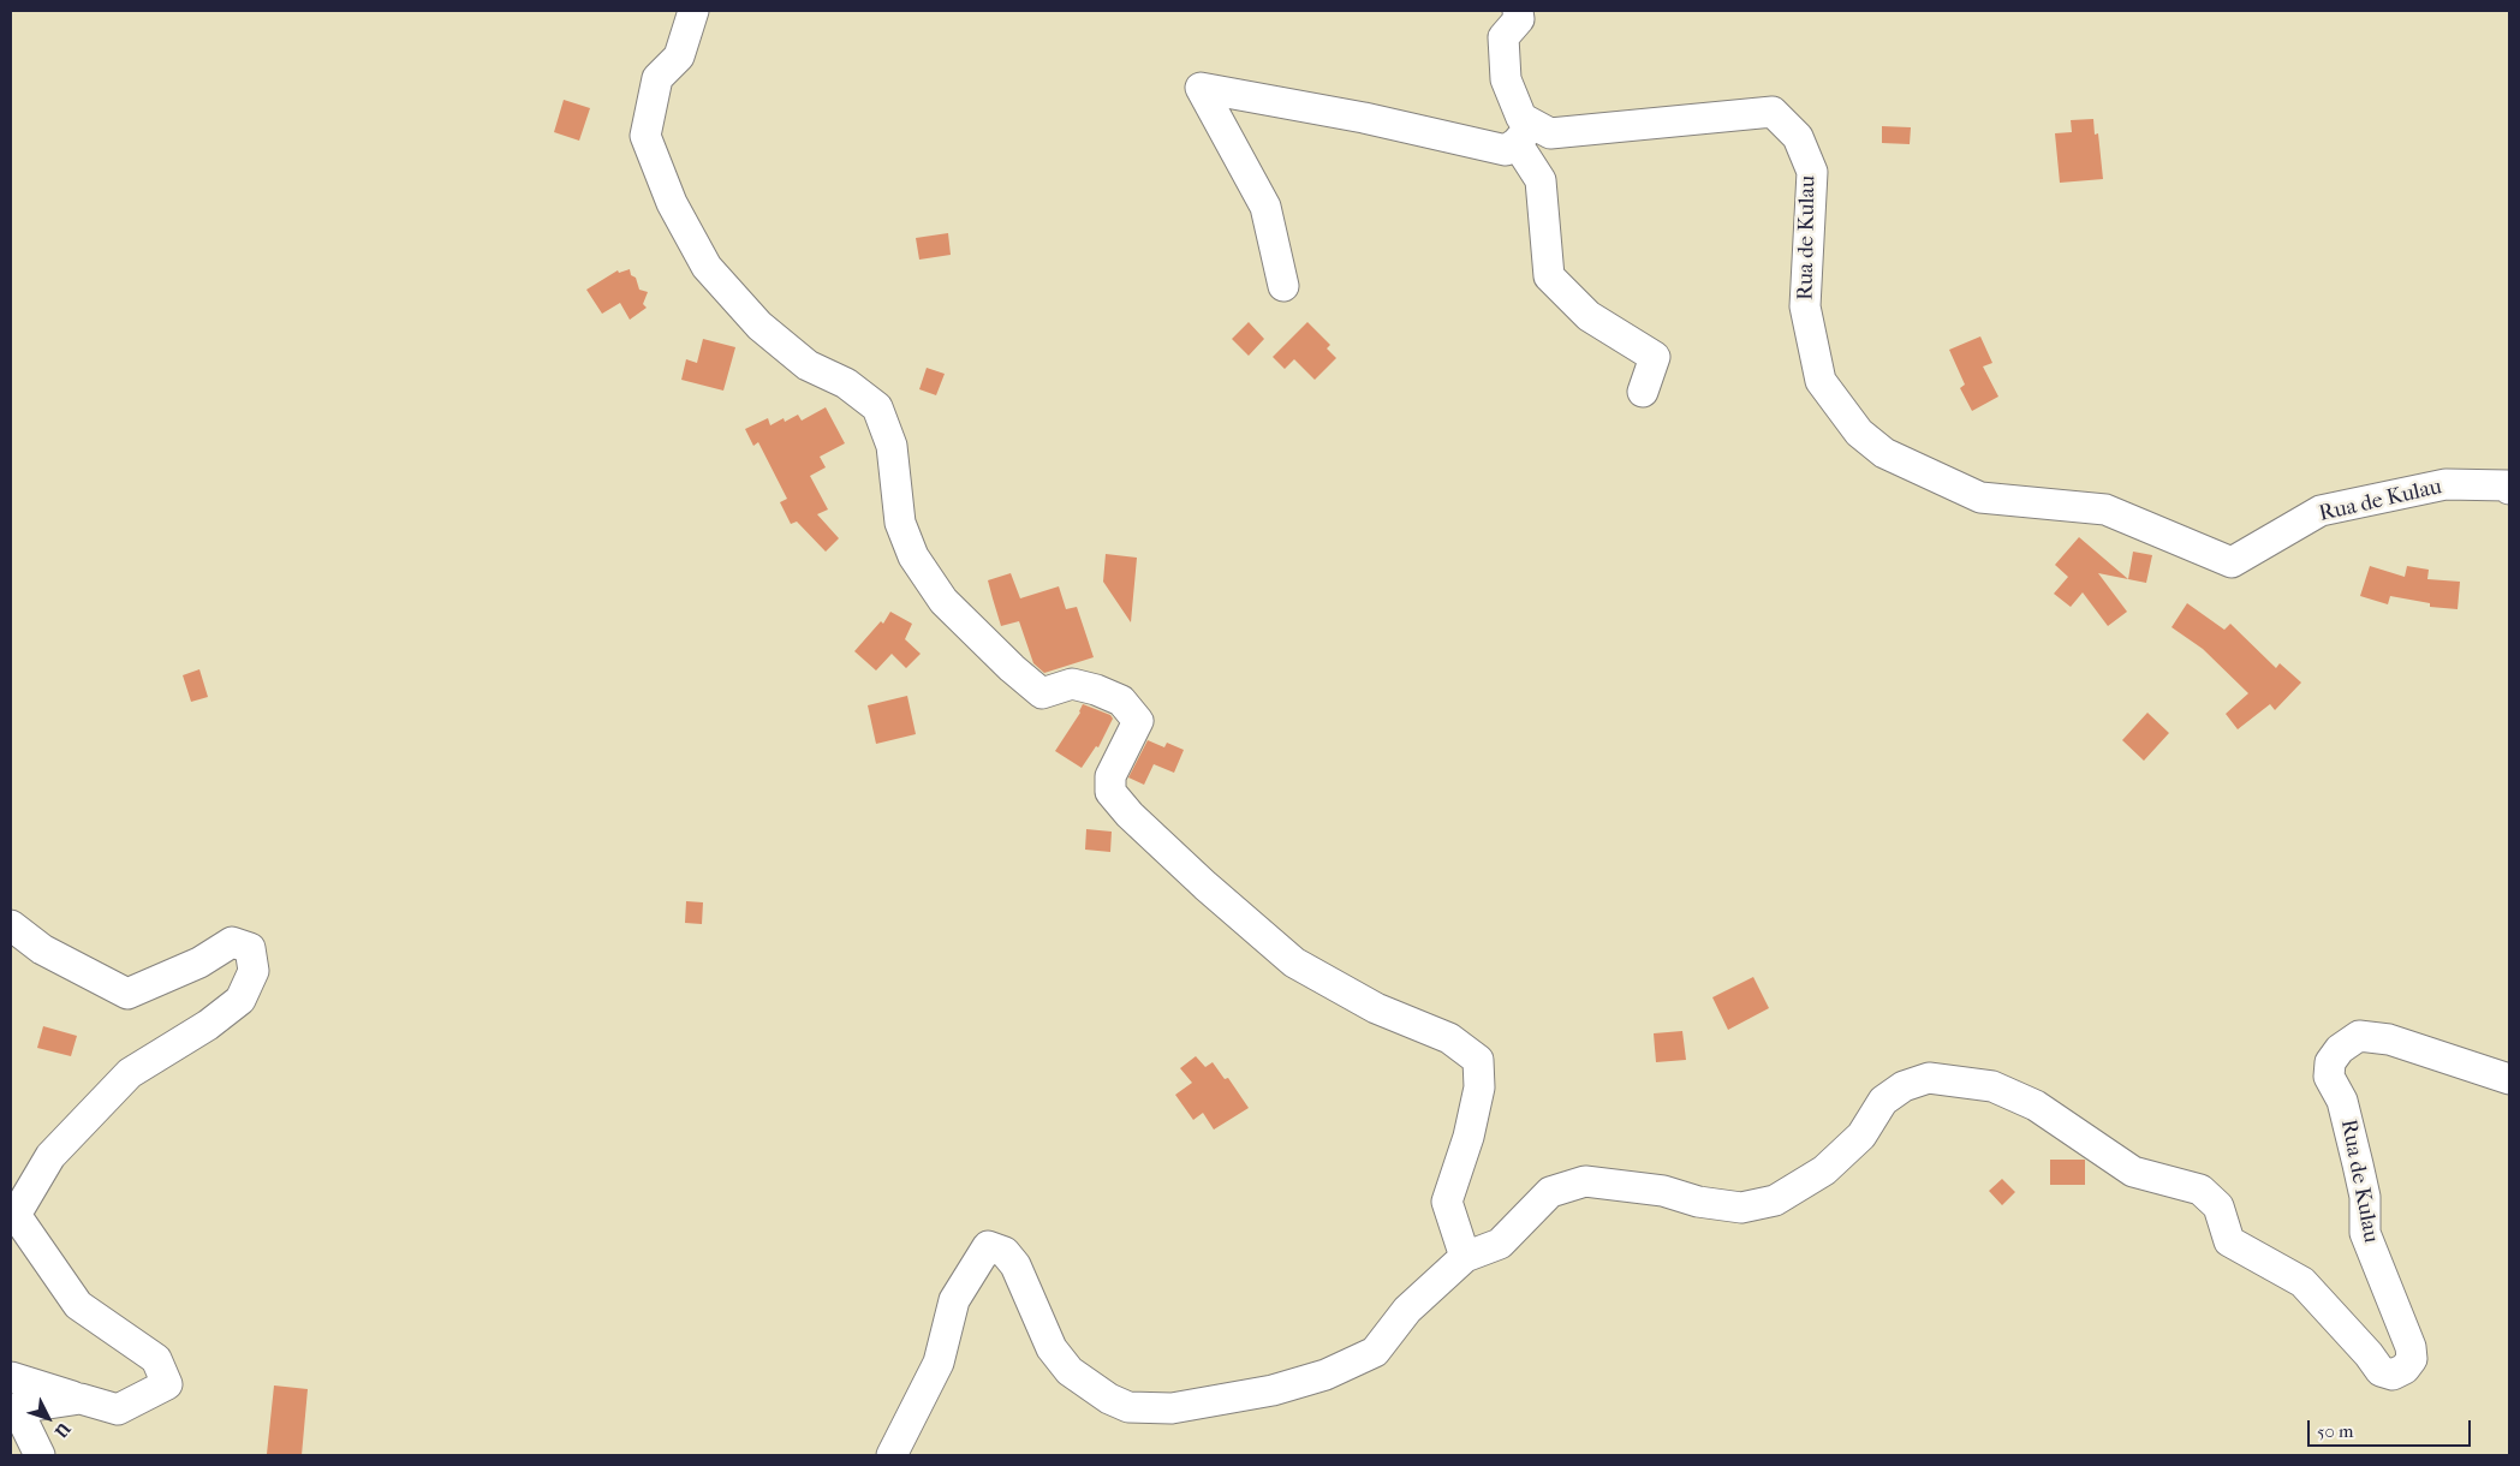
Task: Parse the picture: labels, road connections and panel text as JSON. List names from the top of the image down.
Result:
{
  "streets": {
    "street": ["Rua de Kulau"]
  },
  "scale_bar": "50 m",
  "north": "bottom right"
}
